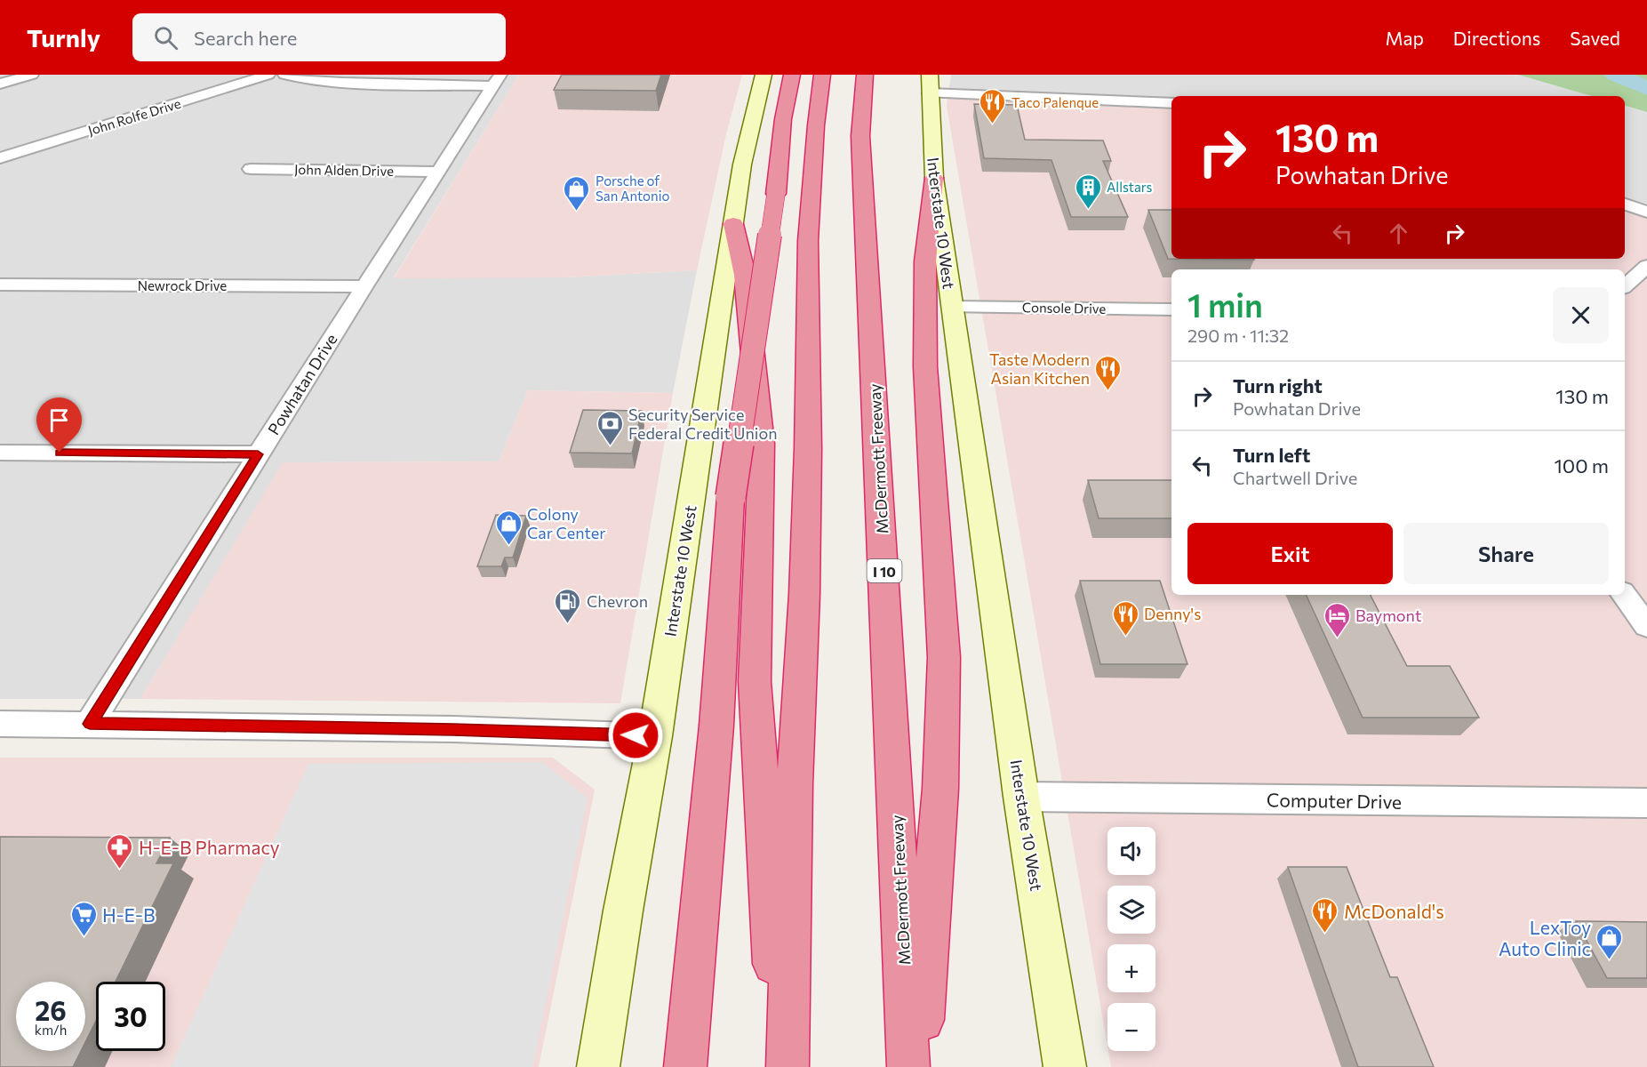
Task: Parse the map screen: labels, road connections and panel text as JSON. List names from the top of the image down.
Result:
{
  "streets": {
    "highway": ["McDermott Freeway", "I 10"],
    "main road": ["Interstate 10 West"],
    "street": [
      "John Rolfe Drive",
      "John Alden Drive",
      "Newrock Drive",
      "Console Drive",
      "Powhatan Drive",
      "Computer Drive"
    ]
  },
  "crossings": [
    ["John Alden Drive", "Powhatan Drive"],
    ["Interstate 10 West", "Console Drive"],
    ["Interstate 10 West", "Computer Drive"],
    ["Newrock Drive", "Powhatan Drive"]
  ],
  "places": {
    "restaurant": [
      "Taco Palenque",
      "Taste Modern Asian Kitchen",
      "Denny's",
      "McDonald's"
    ],
    "building": ["Allstars"],
    "shop": ["Porsche of San Antonio", "Colony Car Center", "LexToy Auto Clinic"],
    "bank": ["Security Service Federal Credit Union"],
    "fuel station": ["Chevron"],
    "hotel": ["Baymont"],
    "pharmacy": ["H-E-B Pharmacy"],
    "supermarket": ["H-E-B"]
  },
  "page": {
    "header": "Turnly",
    "search": "Search here",
    "nav": ["Map", "Directions", "Saved"],
    "turn": ["130 m", "Powhatan Drive"],
    "heading": ["1 min", "290 m · 11:32"],
    "list": [
      {
        "name": "Turn right",
        "note": "Powhatan Drive",
        "value": "130 m"
      },
      {
        "name": "Turn left",
        "note": "Chartwell Drive",
        "value": "100 m"
      }
    ],
    "buttons": ["Exit", "Share"],
    "map_buttons": ["+", "−"],
    "speed": "26 km/h",
    "limit": "30"
  }
}
